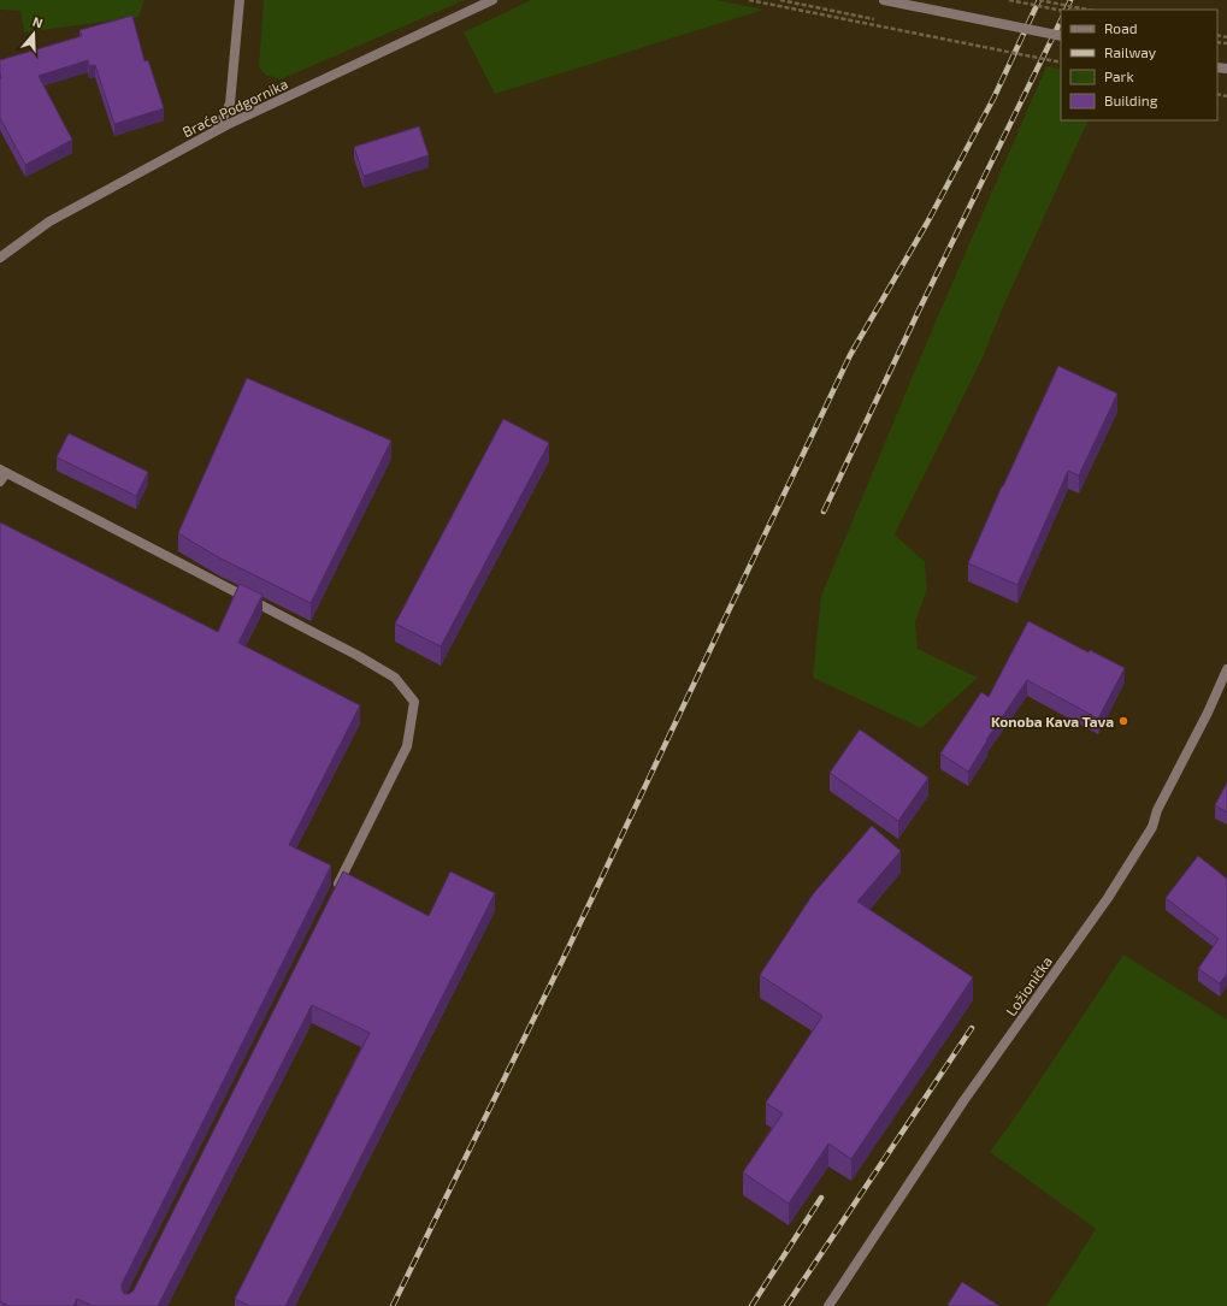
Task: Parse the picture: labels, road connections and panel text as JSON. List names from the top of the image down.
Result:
{
  "streets": {
    "street": ["Braće Podgornika", "Ložionička"]
  },
  "places": ["Konoba Kava Tava"],
  "legend": [
    "Road",
    "Railway",
    "Park",
    "Building"
  ],
  "north": "top"
}
